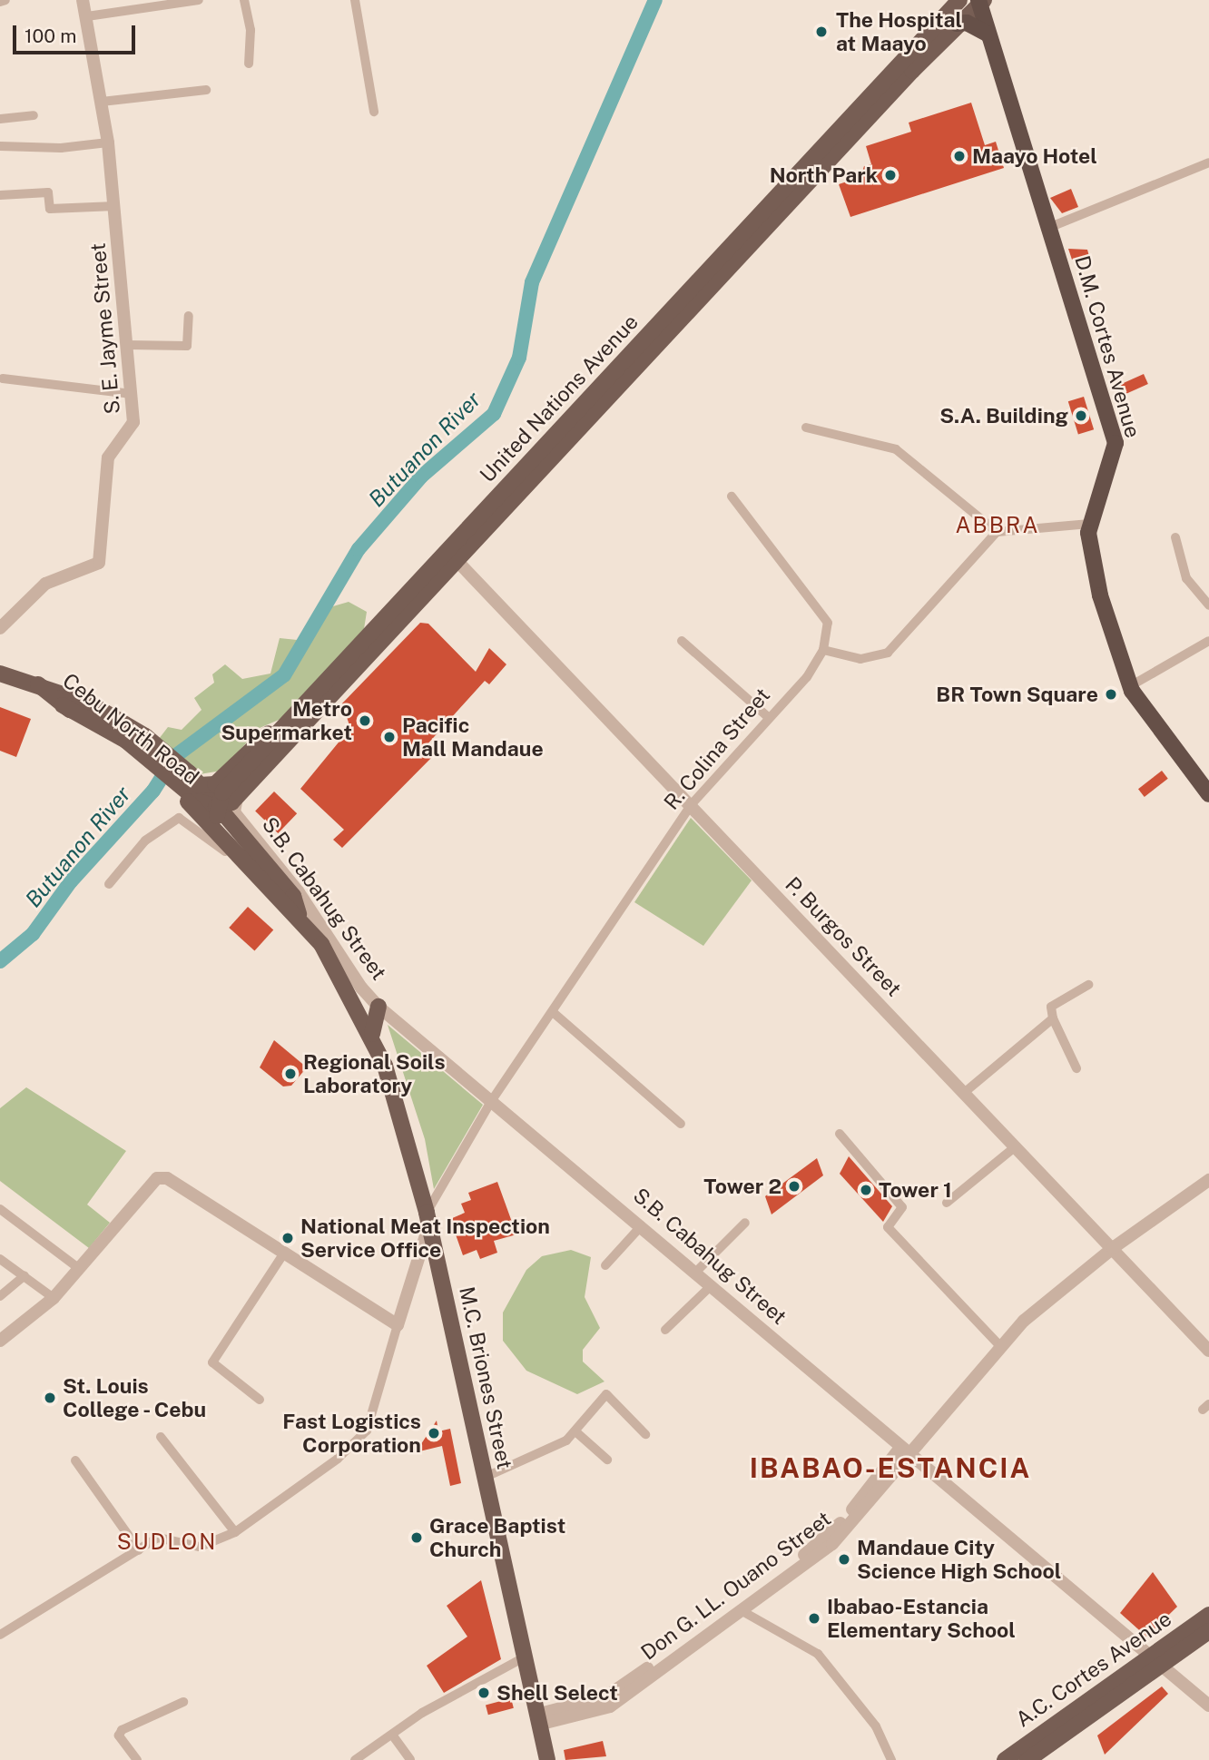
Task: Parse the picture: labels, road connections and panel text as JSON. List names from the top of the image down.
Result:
{
  "streets": {
    "highway": ["D.M. Cortes Avenue"],
    "main road": [
      "United Nations Avenue",
      "Cebu North Road",
      "M.C. Briones Street",
      "A.C. Cortes Avenue"
    ],
    "street": [
      "S. E. Jayme Street",
      "R. Colina Street",
      "S.B. Cabahug Street",
      "P. Burgos Street",
      "Don G. LL. Ouano Street"
    ]
  },
  "crossings": [
    ["D.M. Cortes Avenue", "United Nations Avenue"],
    ["United Nations Avenue", "S.B. Cabahug Street"],
    ["United Nations Avenue", "P. Burgos Street"],
    ["United Nations Avenue", "M.C. Briones Street"],
    ["Cebu North Road", "M.C. Briones Street"],
    ["R. Colina Street", "S.B. Cabahug Street"],
    ["R. Colina Street", "P. Burgos Street"],
    ["R. Colina Street", "M.C. Briones Street"],
    ["S.B. Cabahug Street", "Don G. LL. Ouano Street"],
    ["S.B. Cabahug Street", "A.C. Cortes Avenue"],
    ["P. Burgos Street", "Don G. LL. Ouano Street"],
    ["M.C. Briones Street", "Don G. LL. Ouano Street"]
  ],
  "districts": ["ABBRA", "IBABAO-ESTANCIA", "SUDLON"],
  "water": ["Butuanon River"],
  "places": [
    "The Hospital at Maayo",
    "Maayo Hotel",
    "North Park",
    "S.A. Building",
    "BR Town Square",
    "Metro Supermarket",
    "Pacific Mall Mandaue",
    "Regional Soils Laboratory",
    "Tower 2",
    "Tower 1",
    "National Meat Inspection Service Office",
    "St. Louis College - Cebu",
    "Fast Logistics Corporation",
    "Grace Baptist Church",
    "Mandaue City Science High School",
    "Ibabao-Estancia Elementary School",
    "Shell Select"
  ],
  "scale_bar": "100 m"
}
